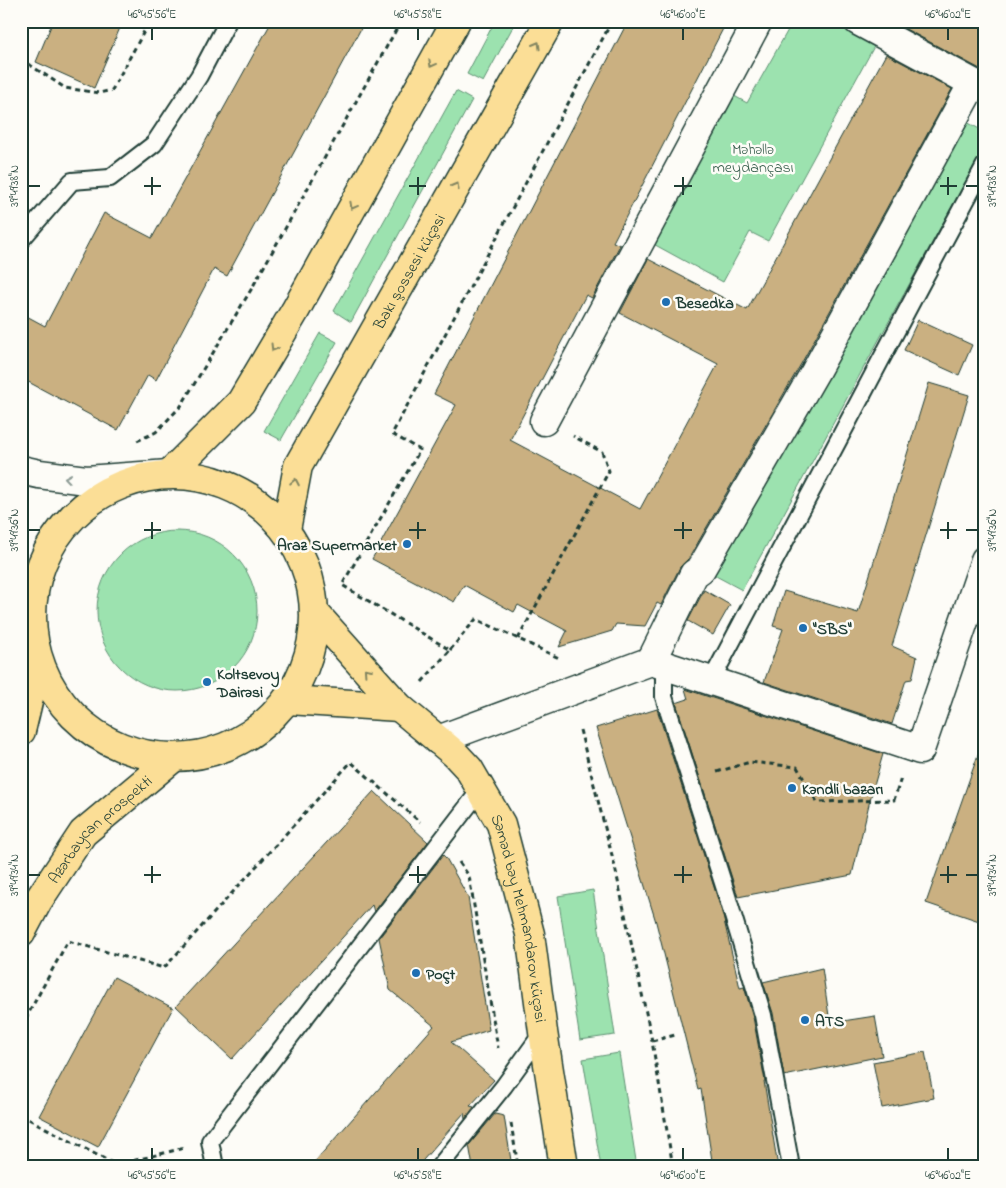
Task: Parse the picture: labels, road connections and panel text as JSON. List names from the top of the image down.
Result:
{
  "streets": {
    "main road": ["Bakı şossesi küçəsi", "Azərbaycan prospekti", "Səməd bəy Mehmandarov küçəsi"]
  },
  "parks": ["Məhəllə meydançası"],
  "places": [
    "Besedka",
    "Araz Supermarket",
    "\"SBS\"",
    "Koltsevoy Dairəsi",
    "Kəndli bazarı",
    "Poçt",
    "ATS"
  ],
  "coordinates": [
    "46°45'56\"E",
    "46°45'58\"E",
    "46°46'00\"E",
    "46°46'02\"E",
    "39°49'38\"N",
    "39°49'36\"N",
    "39°49'34\"N"
  ]
}
